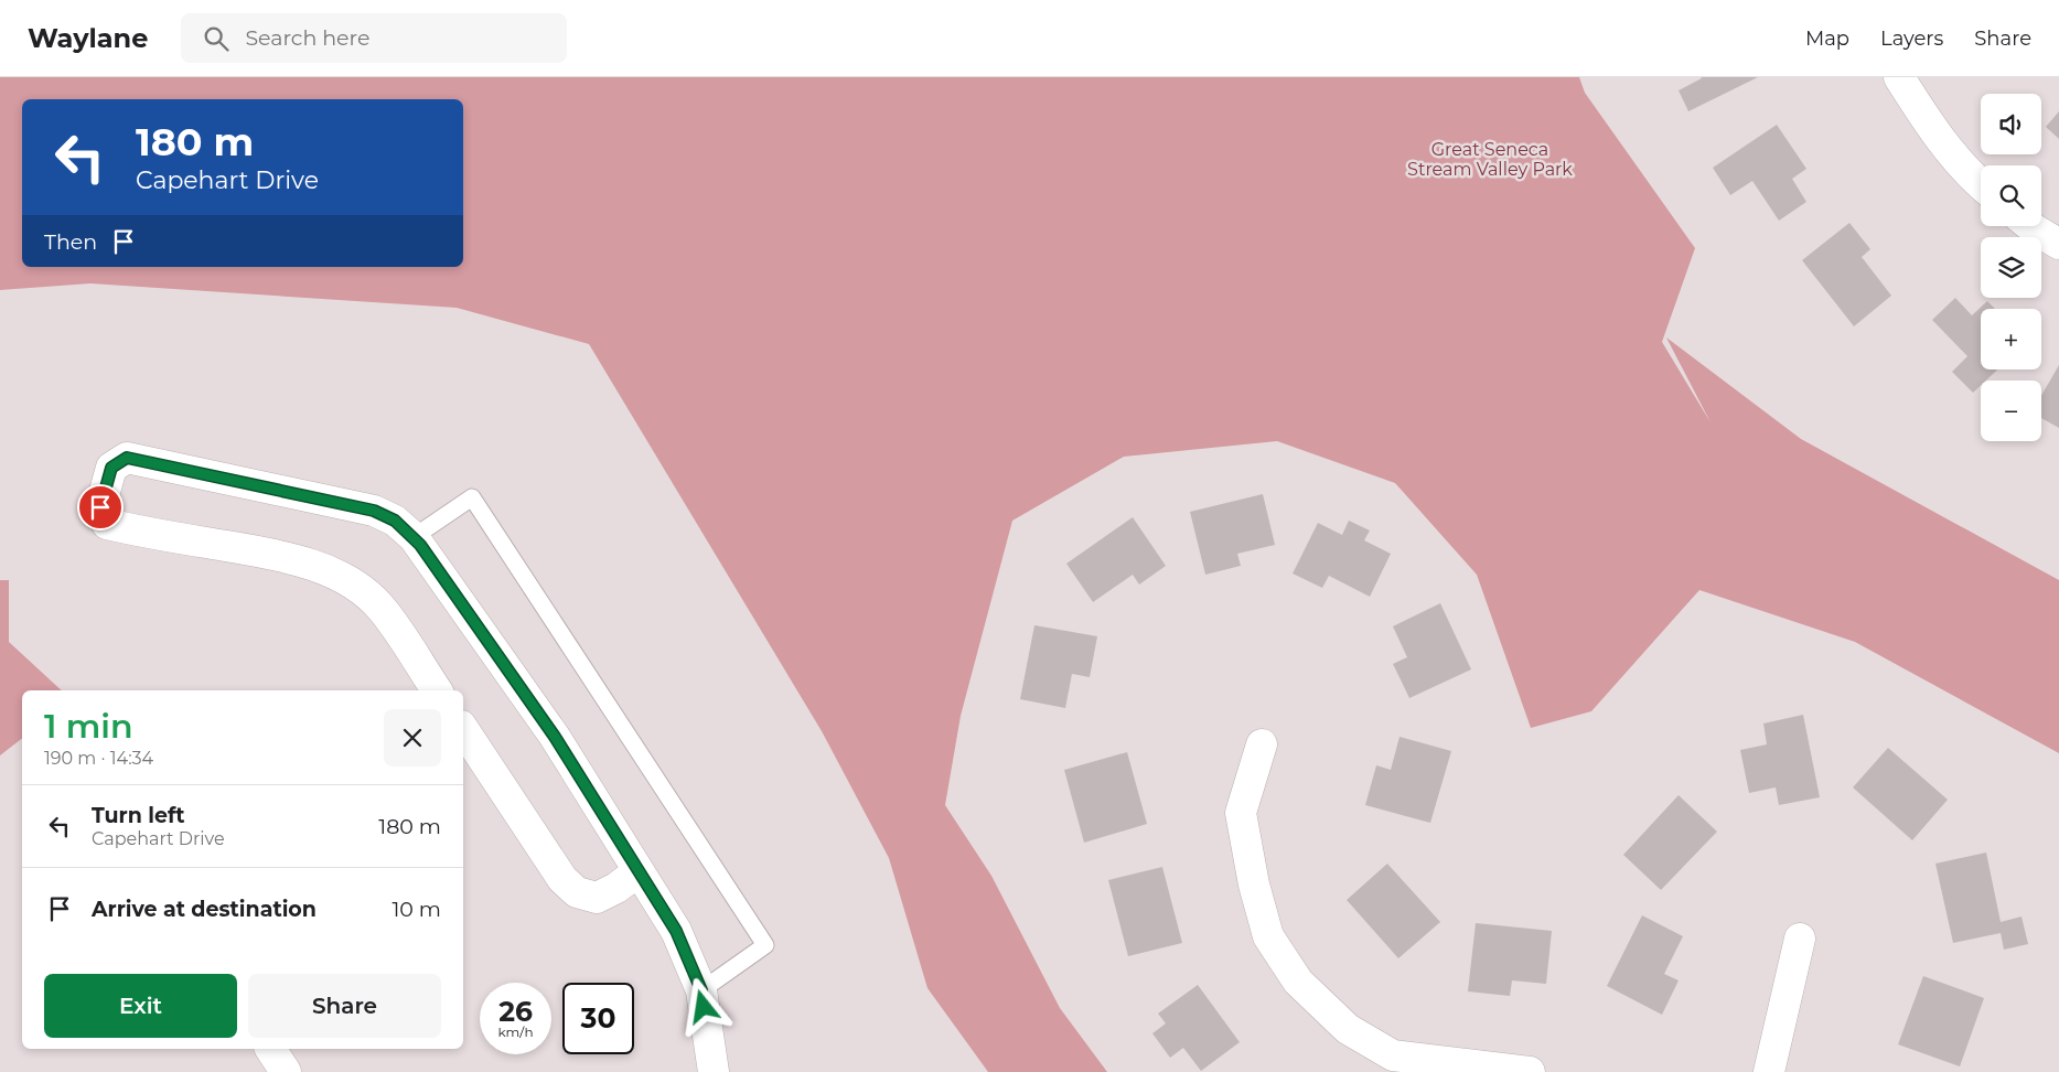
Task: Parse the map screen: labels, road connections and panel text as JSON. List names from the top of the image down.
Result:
{
  "parks": ["Great Seneca Stream Valley Park"],
  "page": {
    "header": "Waylane",
    "search": "Search here",
    "nav": ["Map", "Layers", "Share"],
    "map_buttons": ["+", "−"],
    "turn": ["180 m", "Capehart Drive"],
    "then": "Then",
    "heading": ["1 min", "190 m · 14:34"],
    "list": [
      {
        "name": "Turn left",
        "note": "Capehart Drive",
        "value": "180 m"
      },
      {
        "name": "Arrive at destination",
        "value": "10 m"
      }
    ],
    "buttons": ["Exit", "Share"],
    "speed": "26 km/h",
    "limit": "30"
  }
}
